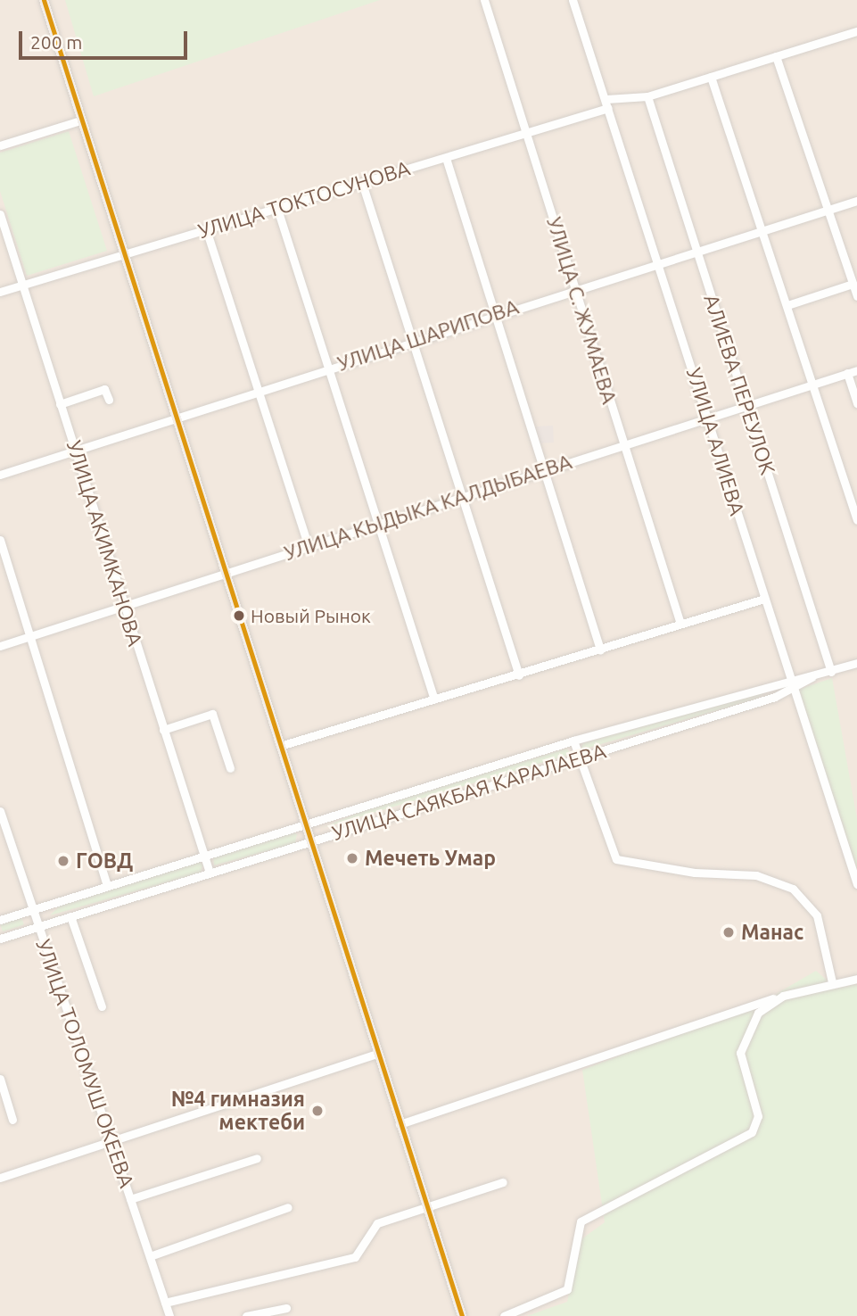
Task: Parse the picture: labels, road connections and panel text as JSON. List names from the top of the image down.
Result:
{
  "streets": {
    "street": [
      "УЛИЦА ТОКТОСУНОВА",
      "УЛИЦА С. ЖУМАЕВА",
      "УЛИЦА ШАРИПОВА",
      "АЛИЕВА ПЕРЕУЛОК",
      "УЛИЦА АЛИЕВА",
      "УЛИЦА КЫДЫКА КАЛДЫБАЕВА",
      "УЛИЦА АКИМКАНОВА",
      "УЛИЦА САЯКБАЯ КАРАЛАЕВА",
      "УЛИЦА ТОЛОМУШ ОКЕЕВА"
    ]
  },
  "crossings": [
    ["УЛИЦА ТОКТОСУНОВА", "УЛИЦА С. ЖУМАЕВА"],
    ["УЛИЦА ТОКТОСУНОВА", "АЛИЕВА ПЕРЕУЛОК"],
    ["УЛИЦА ТОКТОСУНОВА", "УЛИЦА АЛИЕВА"],
    ["УЛИЦА ТОКТОСУНОВА", "УЛИЦА АКИМКАНОВА"],
    ["УЛИЦА С. ЖУМАЕВА", "УЛИЦА ШАРИПОВА"],
    ["УЛИЦА С. ЖУМАЕВА", "УЛИЦА КЫДЫКА КАЛДЫБАЕВА"],
    ["УЛИЦА ШАРИПОВА", "АЛИЕВА ПЕРЕУЛОК"],
    ["УЛИЦА ШАРИПОВА", "УЛИЦА АЛИЕВА"],
    ["УЛИЦА ШАРИПОВА", "УЛИЦА АКИМКАНОВА"],
    ["АЛИЕВА ПЕРЕУЛОК", "УЛИЦА КЫДЫКА КАЛДЫБАЕВА"],
    ["УЛИЦА АЛИЕВА", "УЛИЦА КЫДЫКА КАЛДЫБАЕВА"],
    ["УЛИЦА АЛИЕВА", "УЛИЦА САЯКБАЯ КАРАЛАЕВА"],
    ["УЛИЦА КЫДЫКА КАЛДЫБАЕВА", "УЛИЦА АКИМКАНОВА"],
    ["УЛИЦА АКИМКАНОВА", "УЛИЦА САЯКБАЯ КАРАЛАЕВА"],
    ["УЛИЦА САЯКБАЯ КАРАЛАЕВА", "УЛИЦА ТОЛОМУШ ОКЕЕВА"]
  ],
  "places": [
    "Новый Рынок",
    "Мечеть Умар",
    "ГОВД",
    "Манас",
    "№4 гимназия мектеби"
  ],
  "scale_bar": "200 m"
}
